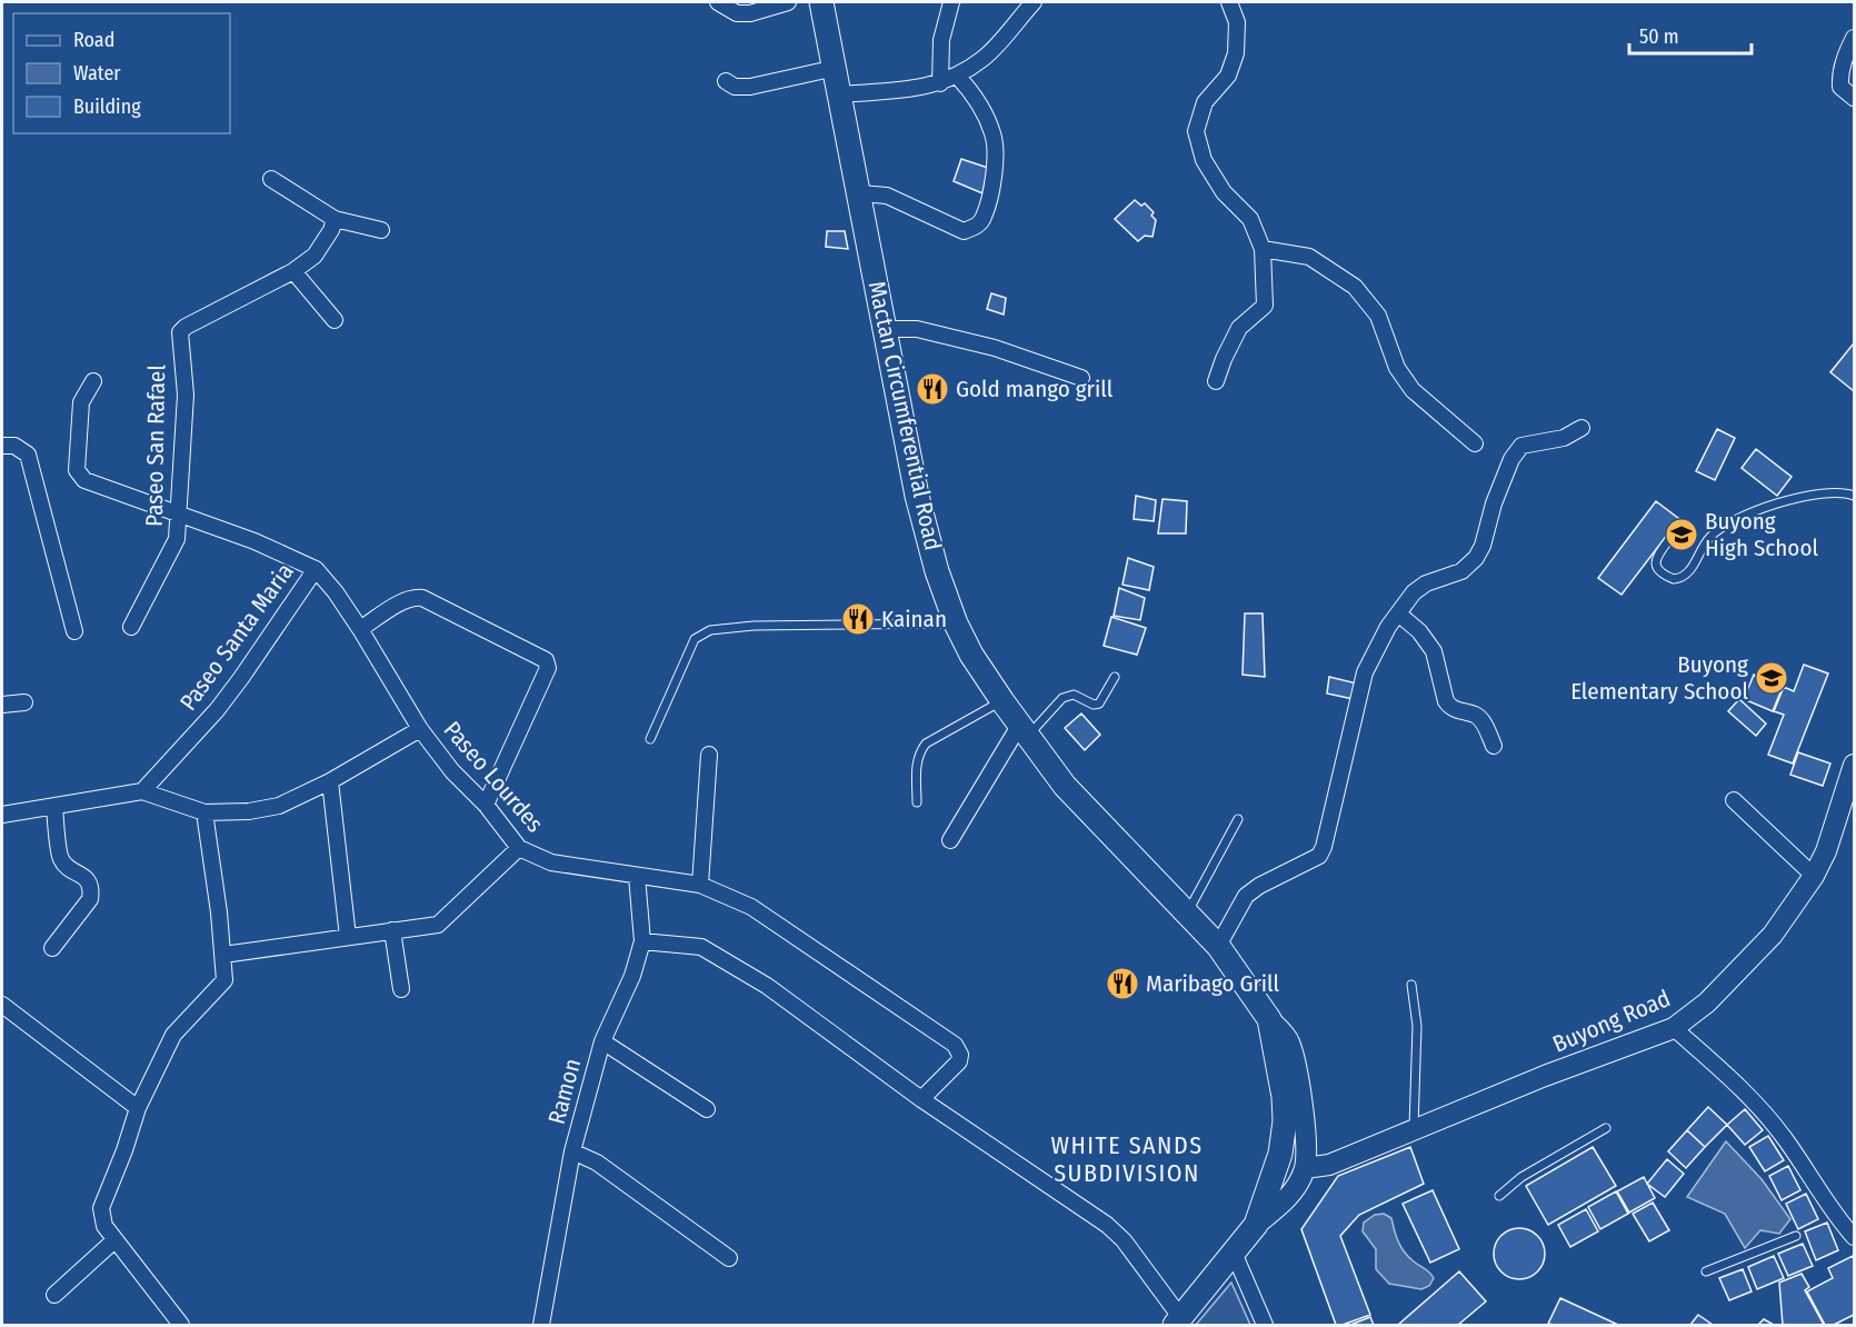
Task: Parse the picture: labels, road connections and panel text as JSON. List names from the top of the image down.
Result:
{
  "streets": {
    "main road": ["Mactan Circumferential Road"],
    "street": [
      "Paseo San Rafael",
      "Paseo Santa Maria",
      "Paseo Lourdes",
      "Buyong Road",
      "Ramon"
    ]
  },
  "crossings": [
    ["Paseo San Rafael", "Paseo Lourdes"],
    ["Paseo Santa Maria", "Paseo Lourdes"],
    ["Paseo Lourdes", "Ramon"]
  ],
  "districts": ["WHITE SANDS SUBDIVISION"],
  "places": {
    "restaurant": ["Gold mango grill", "Kainan", "Maribago Grill"],
    "school or university": ["Buyong High School", "Buyong Elementary School"]
  },
  "legend": ["Road", "Water", "Building"],
  "scale_bar": "50 m"
}
